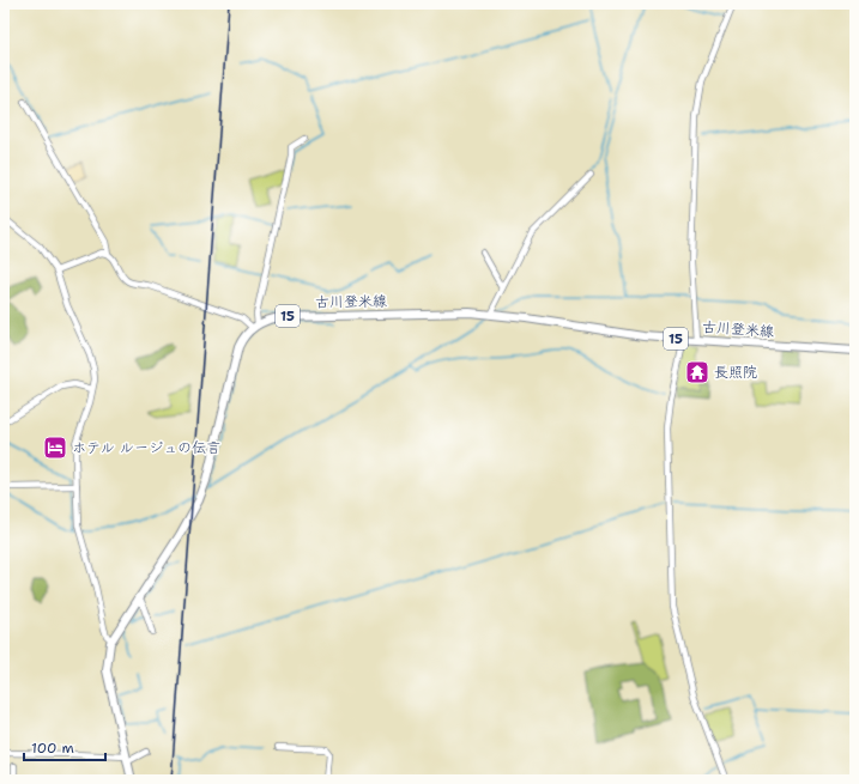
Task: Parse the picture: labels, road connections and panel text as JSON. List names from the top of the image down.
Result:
{
  "streets": {
    "main road": ["古川登米線", "15"]
  },
  "places": {
    "temple": ["長照院"],
    "hotel": ["ホテル ルージュの伝言"]
  },
  "scale_bar": "100 m"
}
